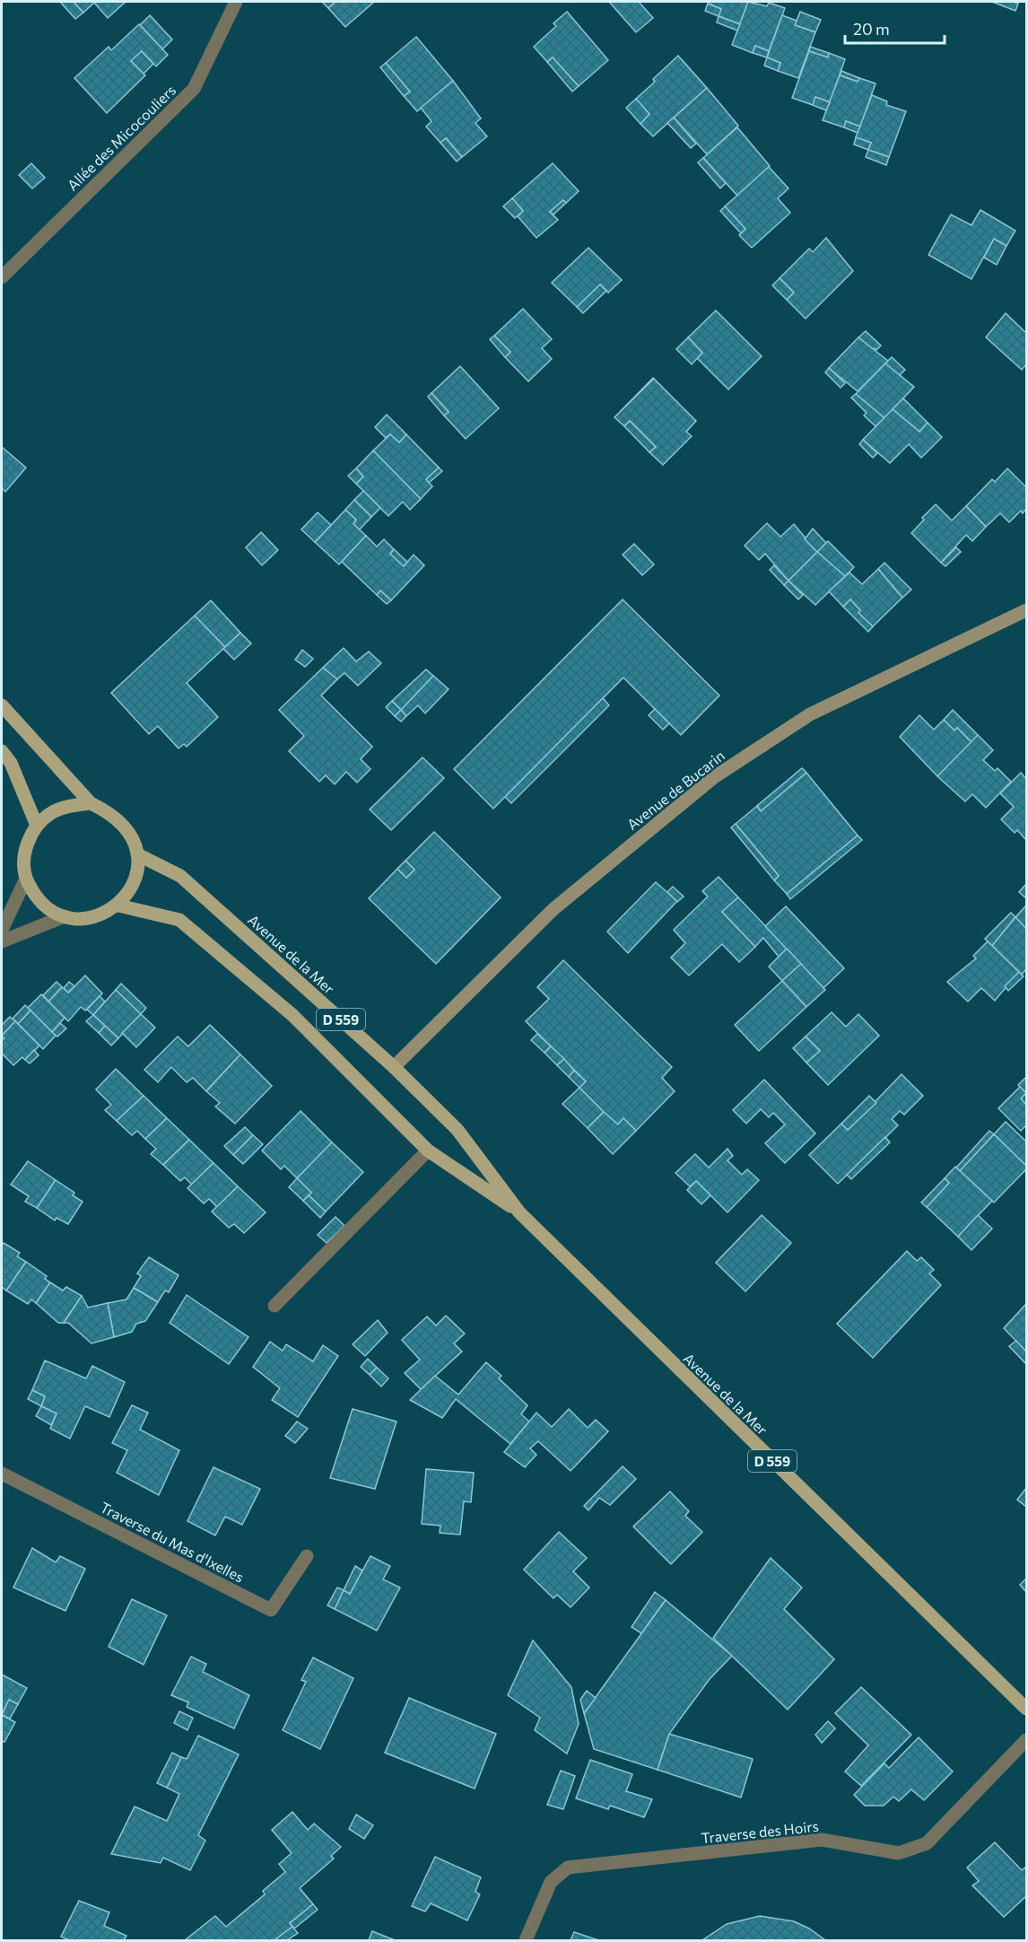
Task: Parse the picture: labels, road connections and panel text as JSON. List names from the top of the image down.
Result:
{
  "streets": {
    "main road": ["Avenue de la Mer", "D 559"],
    "street": [
      "Allée des Micocouliers",
      "Avenue de Bucarin",
      "Traverse du Mas d'Ixelles",
      "Traverse des Hoirs"
    ]
  },
  "crossings": [
    ["Avenue de Bucarin", "Avenue de la Mer"]
  ],
  "scale_bar": "20 m"
}
